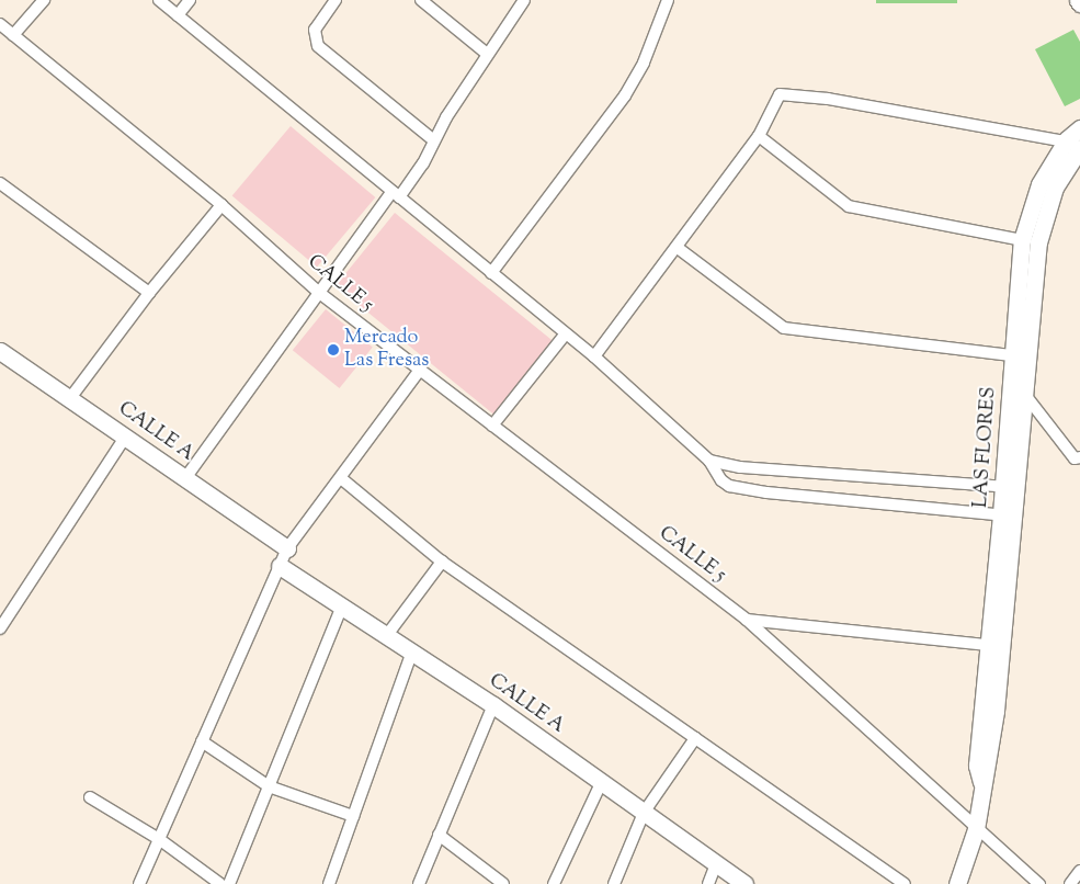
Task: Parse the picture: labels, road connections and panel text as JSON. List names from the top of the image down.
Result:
{
  "streets": {
    "street": ["CALLE 5", "CALLE A", "LAS FLORES"]
  },
  "crossings": [
    ["CALLE 5", "LAS FLORES"]
  ],
  "places": ["Mercado Las Fresas"]
}
